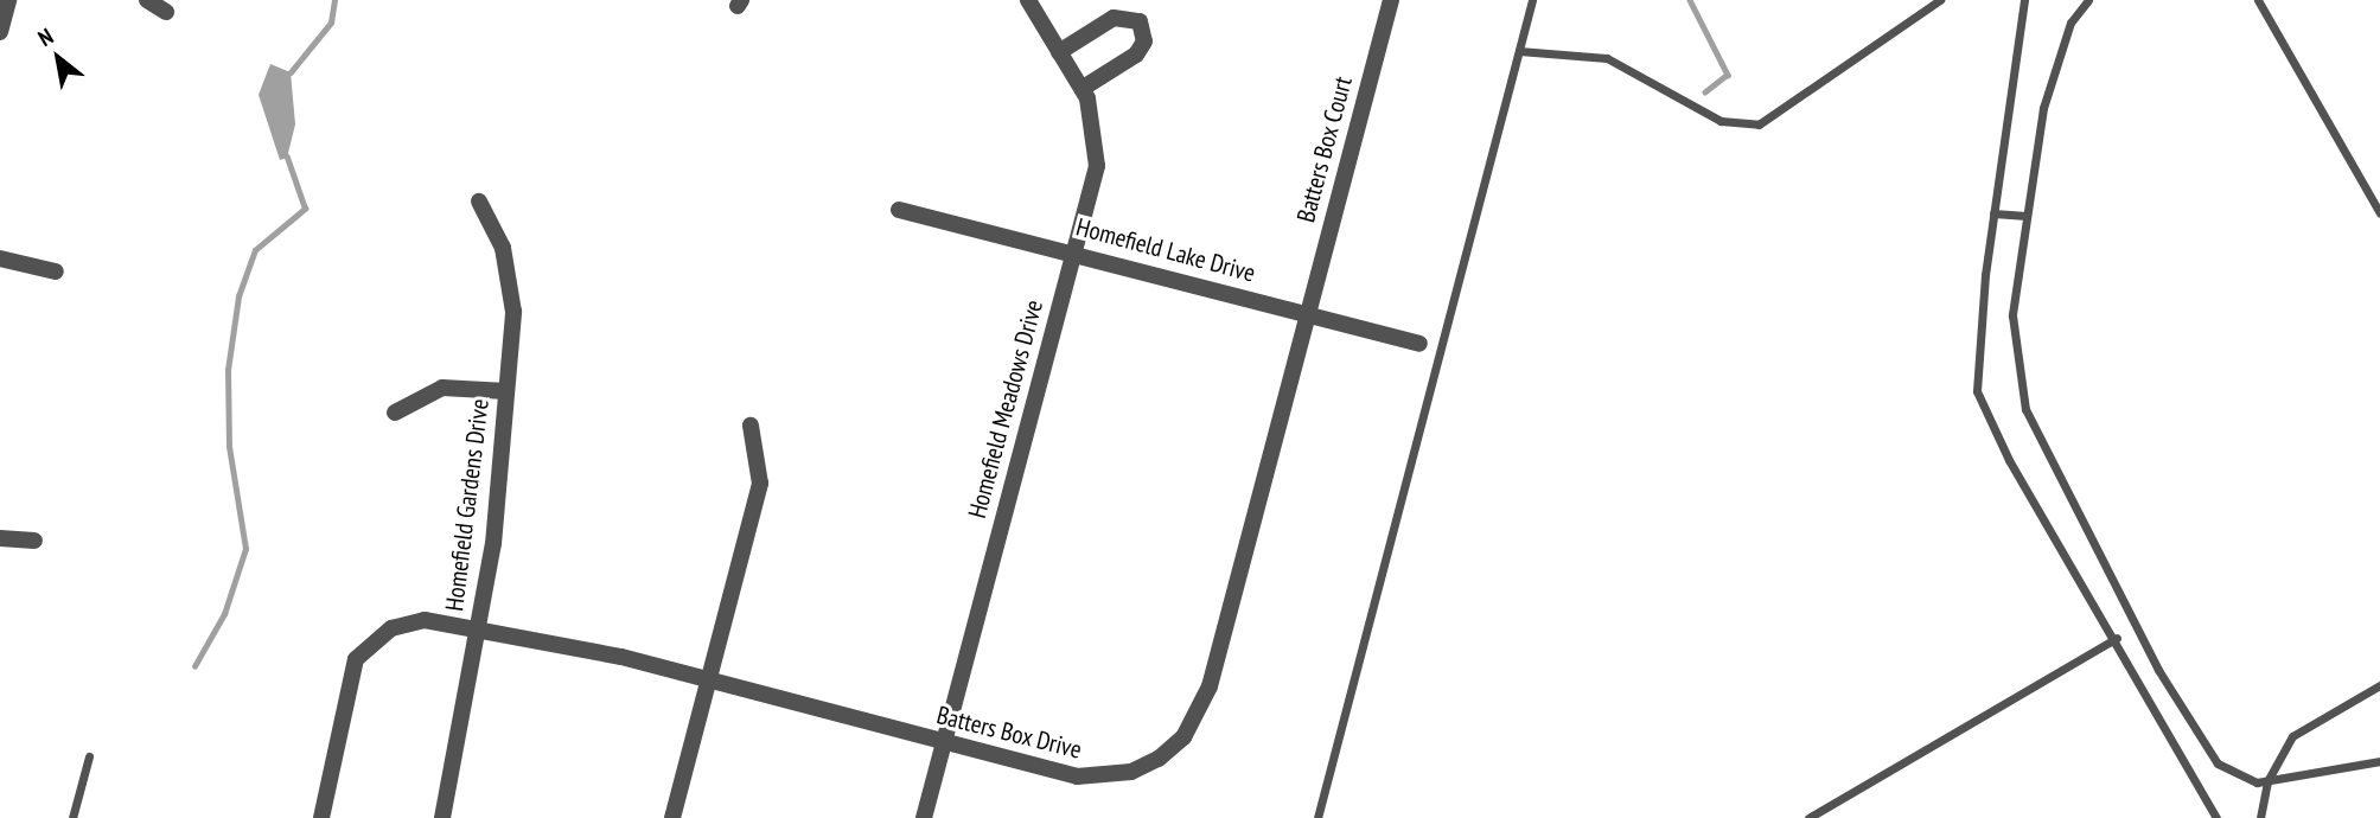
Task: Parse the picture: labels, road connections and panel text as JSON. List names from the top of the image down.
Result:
{
  "streets": {
    "street": [
      "Batters Box Court",
      "Homefield Lake Drive",
      "Homefield Meadows Drive",
      "Homefield Gardens Drive",
      "Batters Box Drive"
    ]
  },
  "crossings": [
    ["Batters Box Court", "Homefield Lake Drive"],
    ["Batters Box Court", "Batters Box Drive"],
    ["Homefield Lake Drive", "Homefield Meadows Drive"],
    ["Homefield Lake Drive", "Batters Box Drive"],
    ["Homefield Meadows Drive", "Batters Box Drive"],
    ["Homefield Gardens Drive", "Batters Box Drive"]
  ],
  "north": "top left"
}
